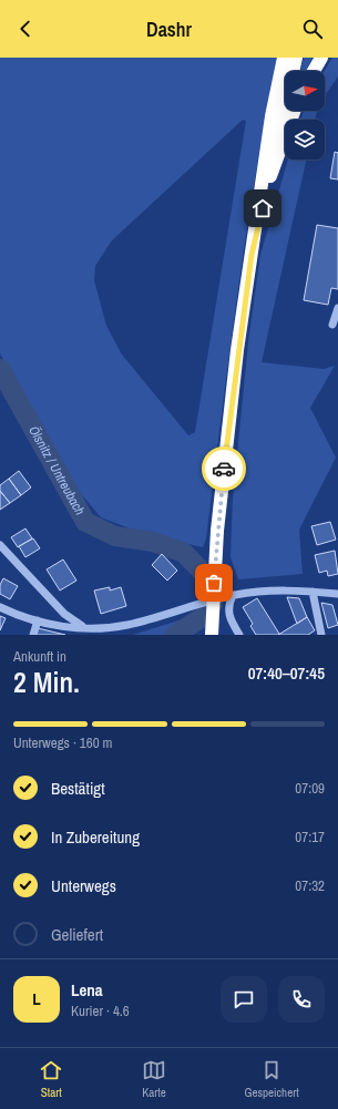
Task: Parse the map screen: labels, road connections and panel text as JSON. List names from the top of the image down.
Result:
{
  "water": ["Ölsnitz / Untreubach"],
  "north": "right",
  "page": {
    "header": "Dashr",
    "heading": ["2 Min.", "Ankunft in", "07:40–07:45"],
    "panel": ["Lena", "Kurier · 4.6"],
    "bar": "Unterwegs · 160 m",
    "list": [
      ["Bestätigt", "07:09"],
      ["In Zubereitung", "07:17"],
      ["Unterwegs", "07:32"],
      "Geliefert"
    ],
    "round": "L",
    "tabs": ["Start", "Karte", "Gespeichert"]
  }
}
